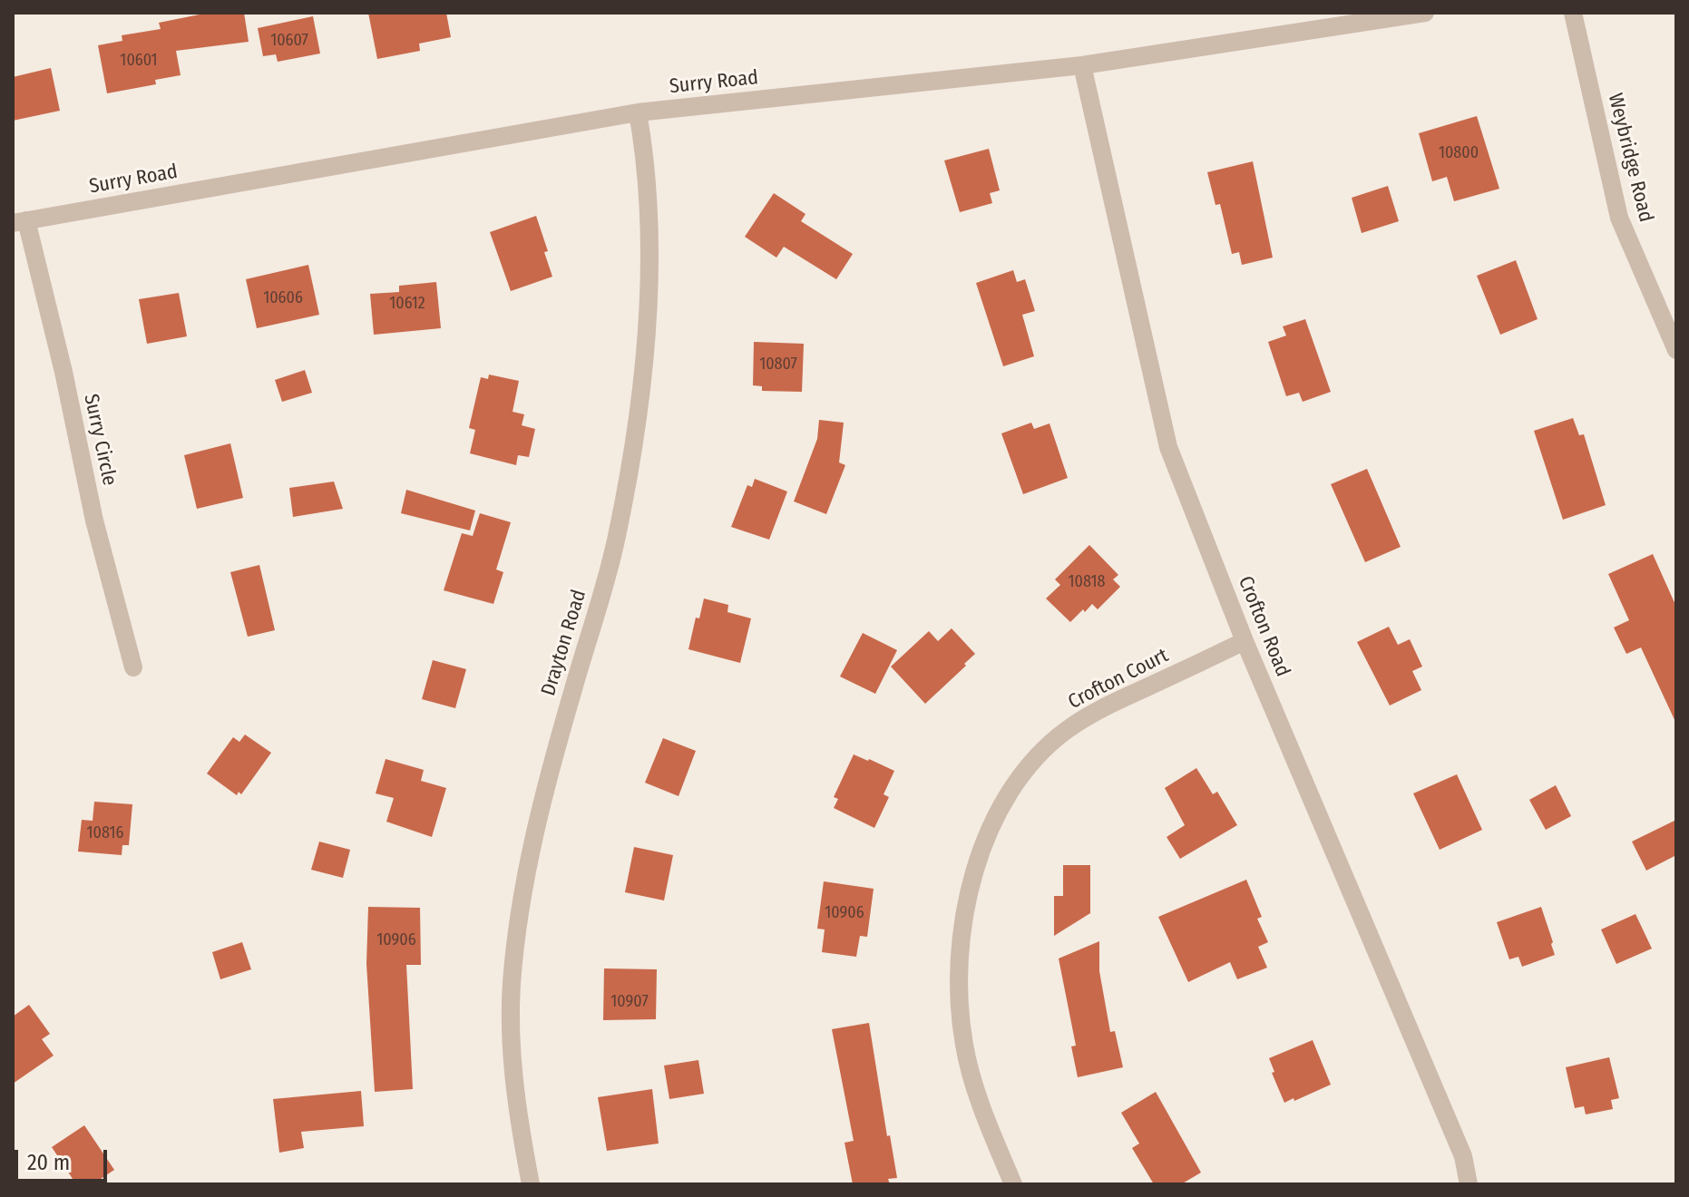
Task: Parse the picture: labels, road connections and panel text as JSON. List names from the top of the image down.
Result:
{
  "streets": {
    "street": [
      "Surry Road",
      "Weybridge Road",
      "Surry Circle",
      "Crofton Road",
      "Drayton Road",
      "Crofton Court"
    ]
  },
  "crossings": [
    ["Surry Road", "Surry Circle"],
    ["Surry Road", "Crofton Road"],
    ["Surry Road", "Drayton Road"],
    ["Crofton Road", "Crofton Court"]
  ],
  "house_numbers": [
    "10607",
    "10601",
    "10800",
    "10606",
    "10612",
    "10807",
    "10818",
    "10816",
    "10906",
    "10906",
    "10907"
  ],
  "scale_bar": "20 m"
}
